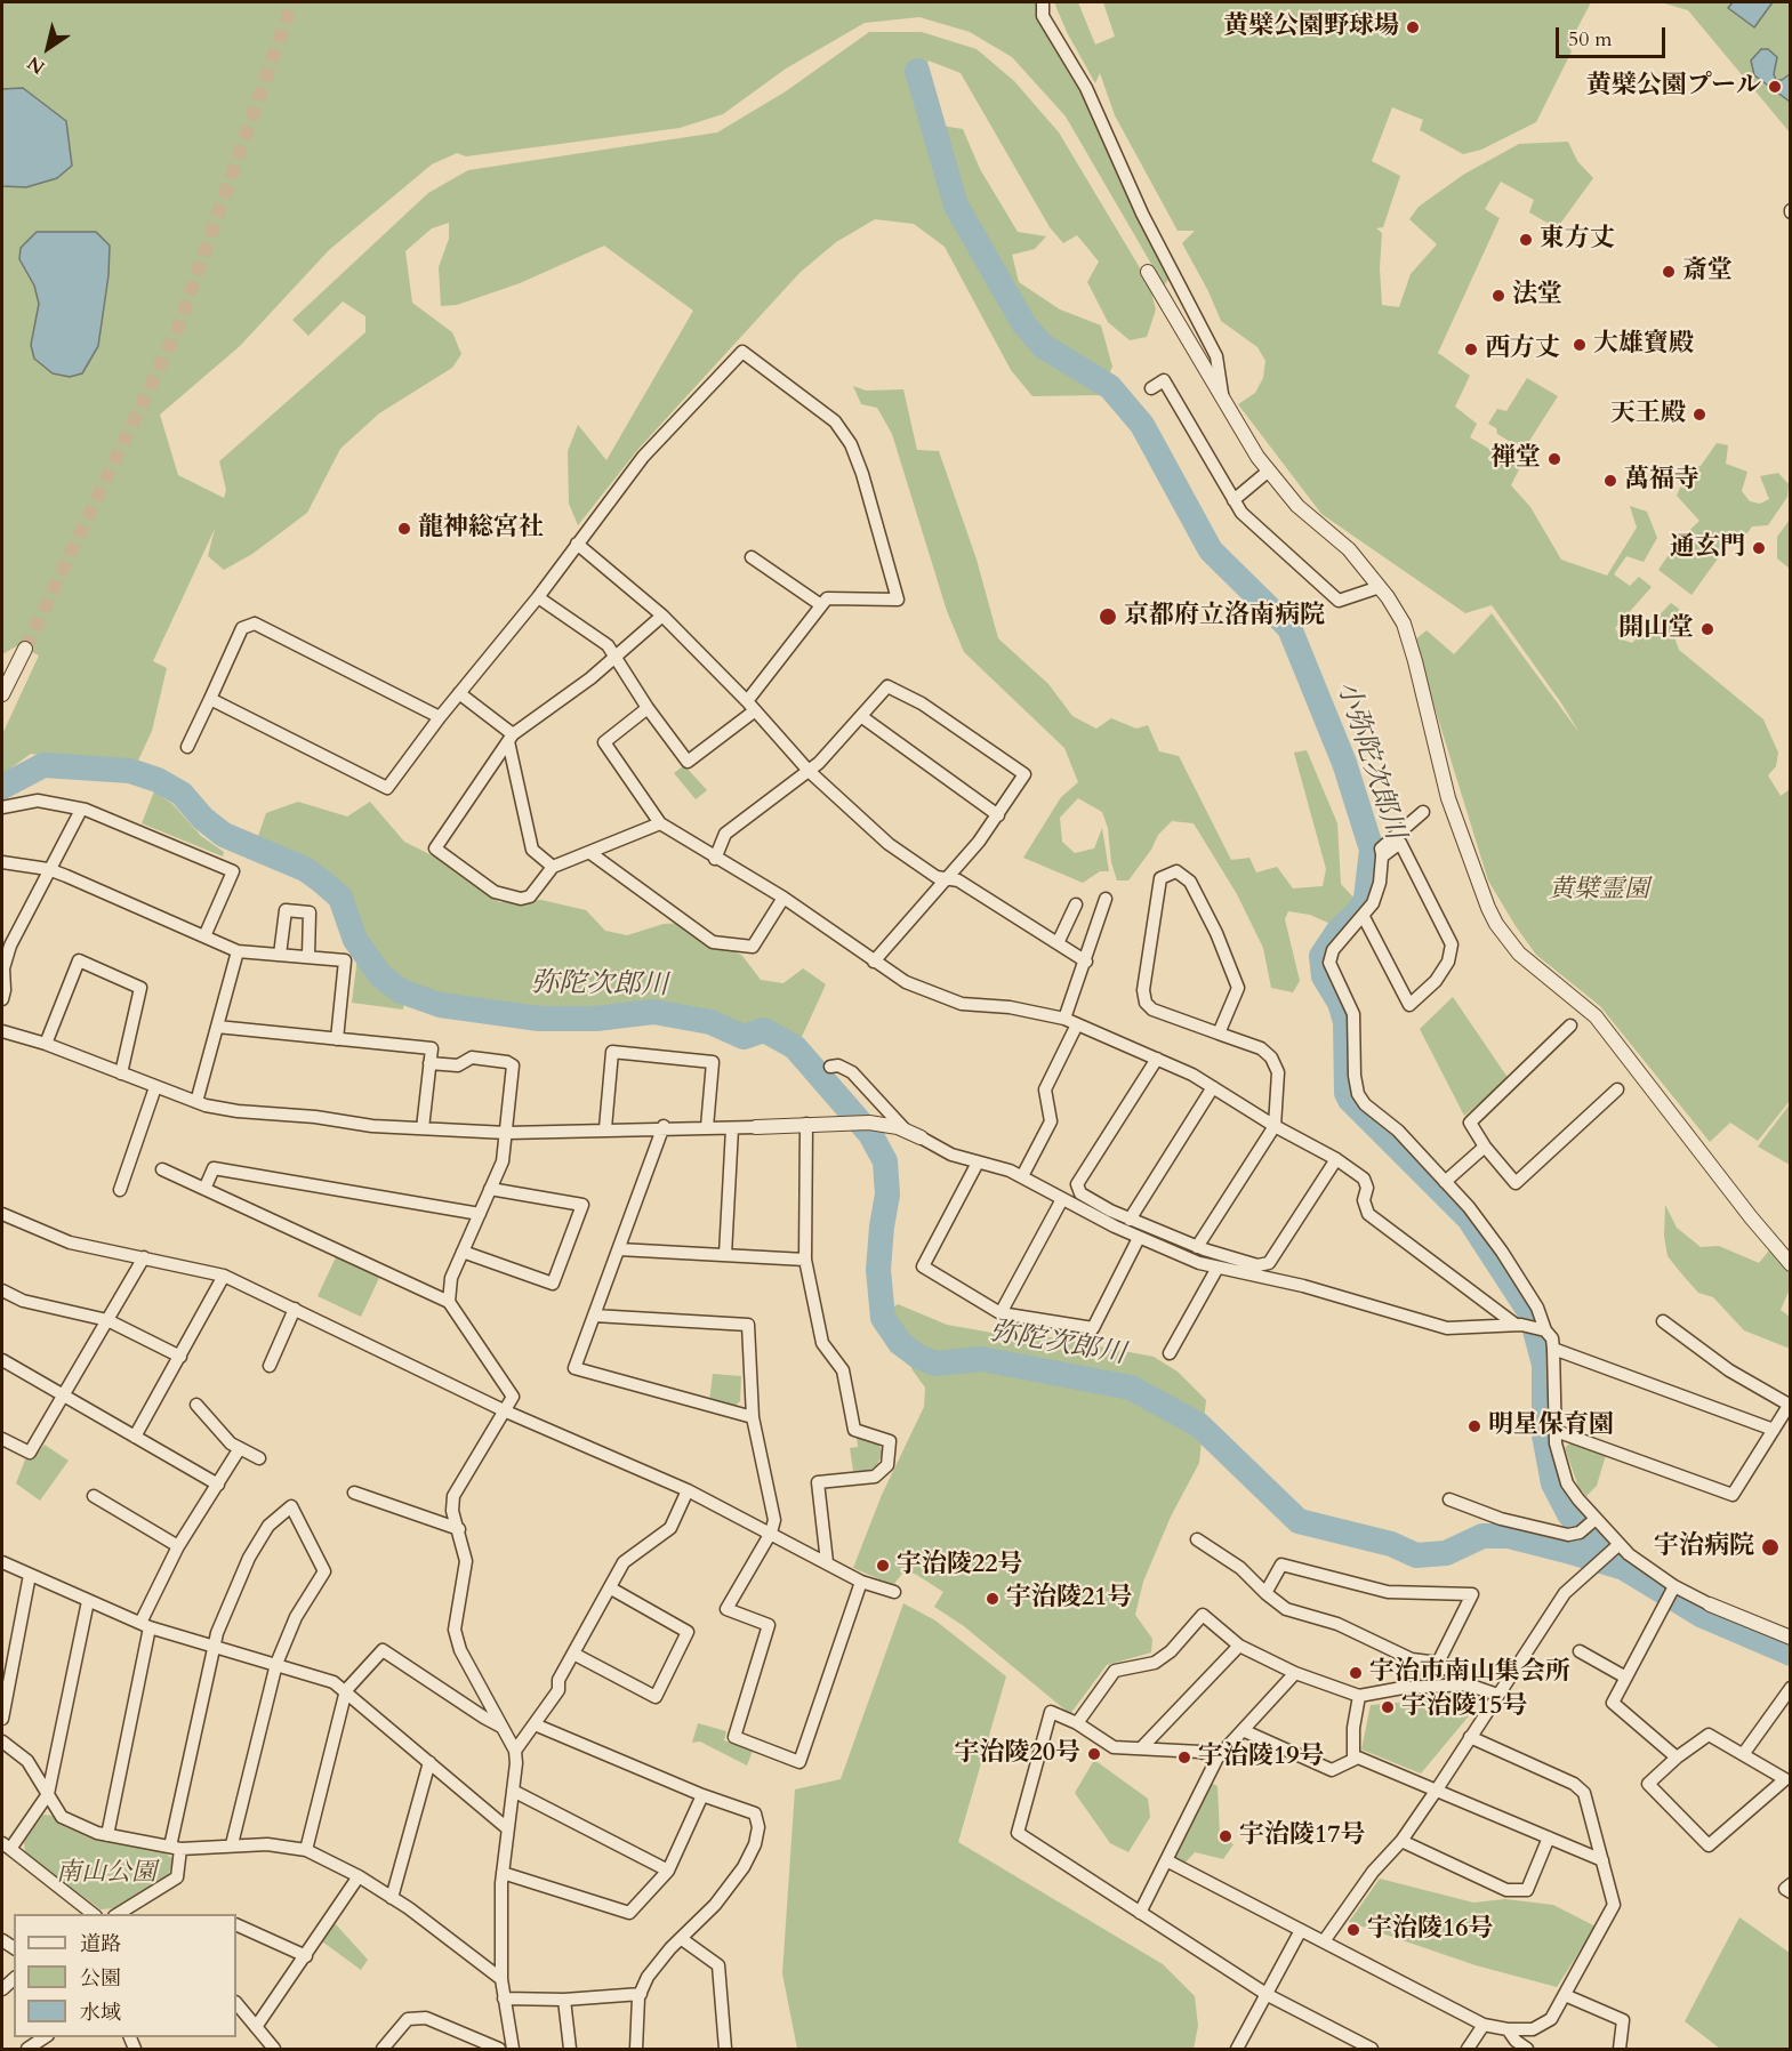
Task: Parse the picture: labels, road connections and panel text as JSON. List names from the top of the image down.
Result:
{
  "water": ["小弥陀次郎川", "弥陀次郎川"],
  "parks": ["黄檗霊園", "南山公園"],
  "places": [
    "黄檗公園野球場",
    "黄檗公園プール",
    "東方丈",
    "斎堂",
    "法堂",
    "大雄寶殿",
    "西方丈",
    "天王殿",
    "禅堂",
    "萬福寺",
    "龍神総宮社",
    "通玄門",
    "京都府立洛南病院",
    "開山堂",
    "明星保育園",
    "宇治病院",
    "宇治陵22号",
    "宇治陵21号",
    "宇治市南山集会所",
    "宇治陵15号",
    "宇治陵20号",
    "宇治陵19号",
    "宇治陵17号",
    "宇治陵16号"
  ],
  "legend": ["道路", "公園", "水域"],
  "scale_bar": "50 m",
  "north": "bottom left"
}
